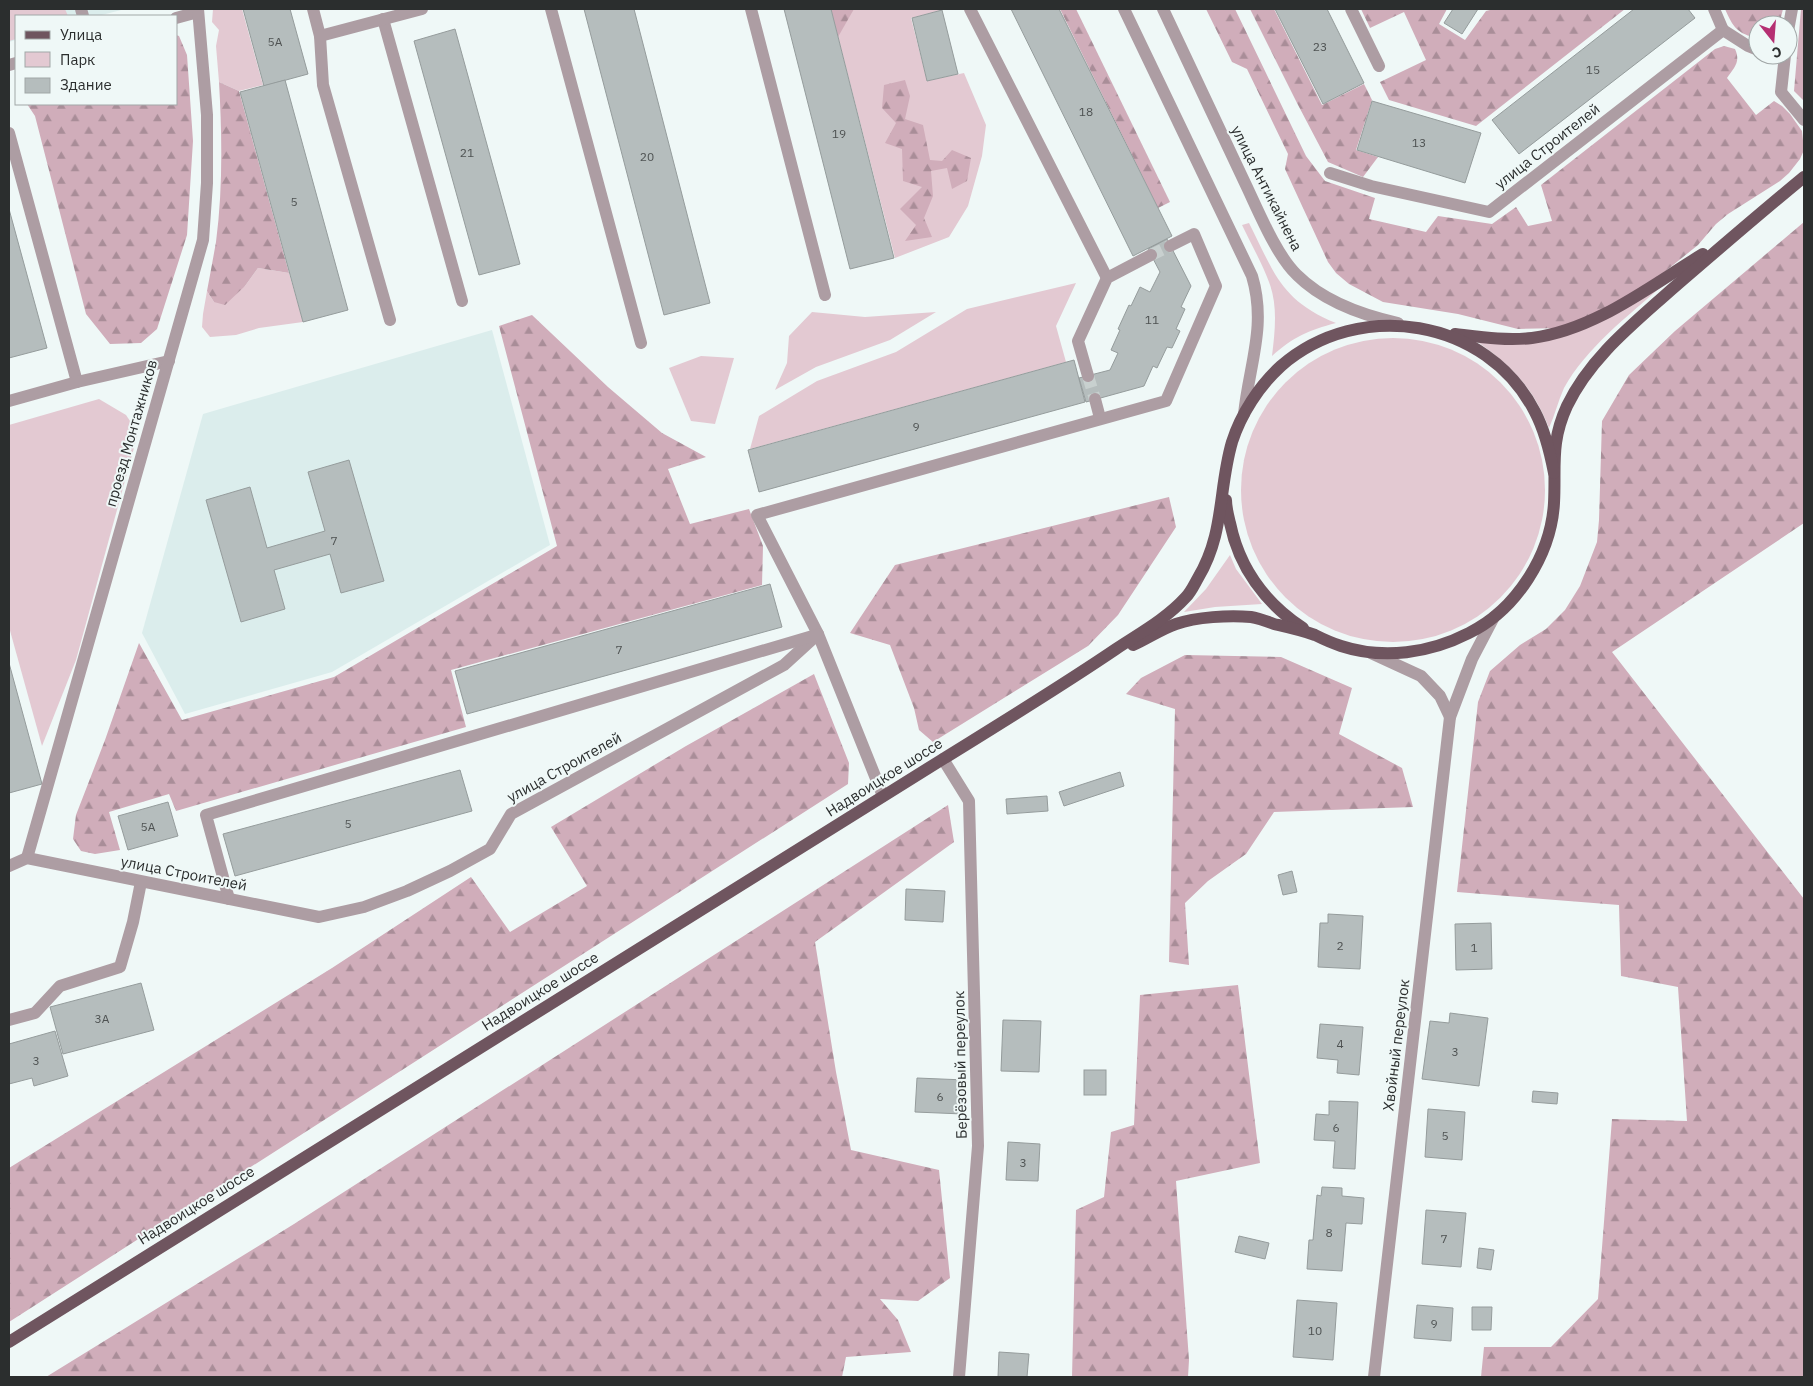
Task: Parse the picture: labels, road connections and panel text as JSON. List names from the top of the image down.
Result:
{
  "streets": {
    "main road": ["Надвоицкое шоссе"],
    "street": [
      "улица Строителей",
      "улица Антикайнена",
      "проезд Монтажников",
      "Хвойный переулок",
      "Берёзовый переулок"
    ]
  },
  "crossings": [
    ["улица Строителей", "проезд Монтажников"],
    ["Надвоицкое шоссе", "Берёзовый переулок"]
  ],
  "house_numbers": [
    "5А",
    "23",
    "15",
    "18",
    "19",
    "13",
    "21",
    "20",
    "5",
    "11",
    "9",
    "7",
    "7",
    "5",
    "5А",
    "2",
    "1",
    "3А",
    "4",
    "3",
    "3",
    "6",
    "6",
    "5",
    "3",
    "8",
    "7",
    "9",
    "10"
  ],
  "legend": ["Улица", "Парк", "Здание"],
  "north": "bottom"
}
